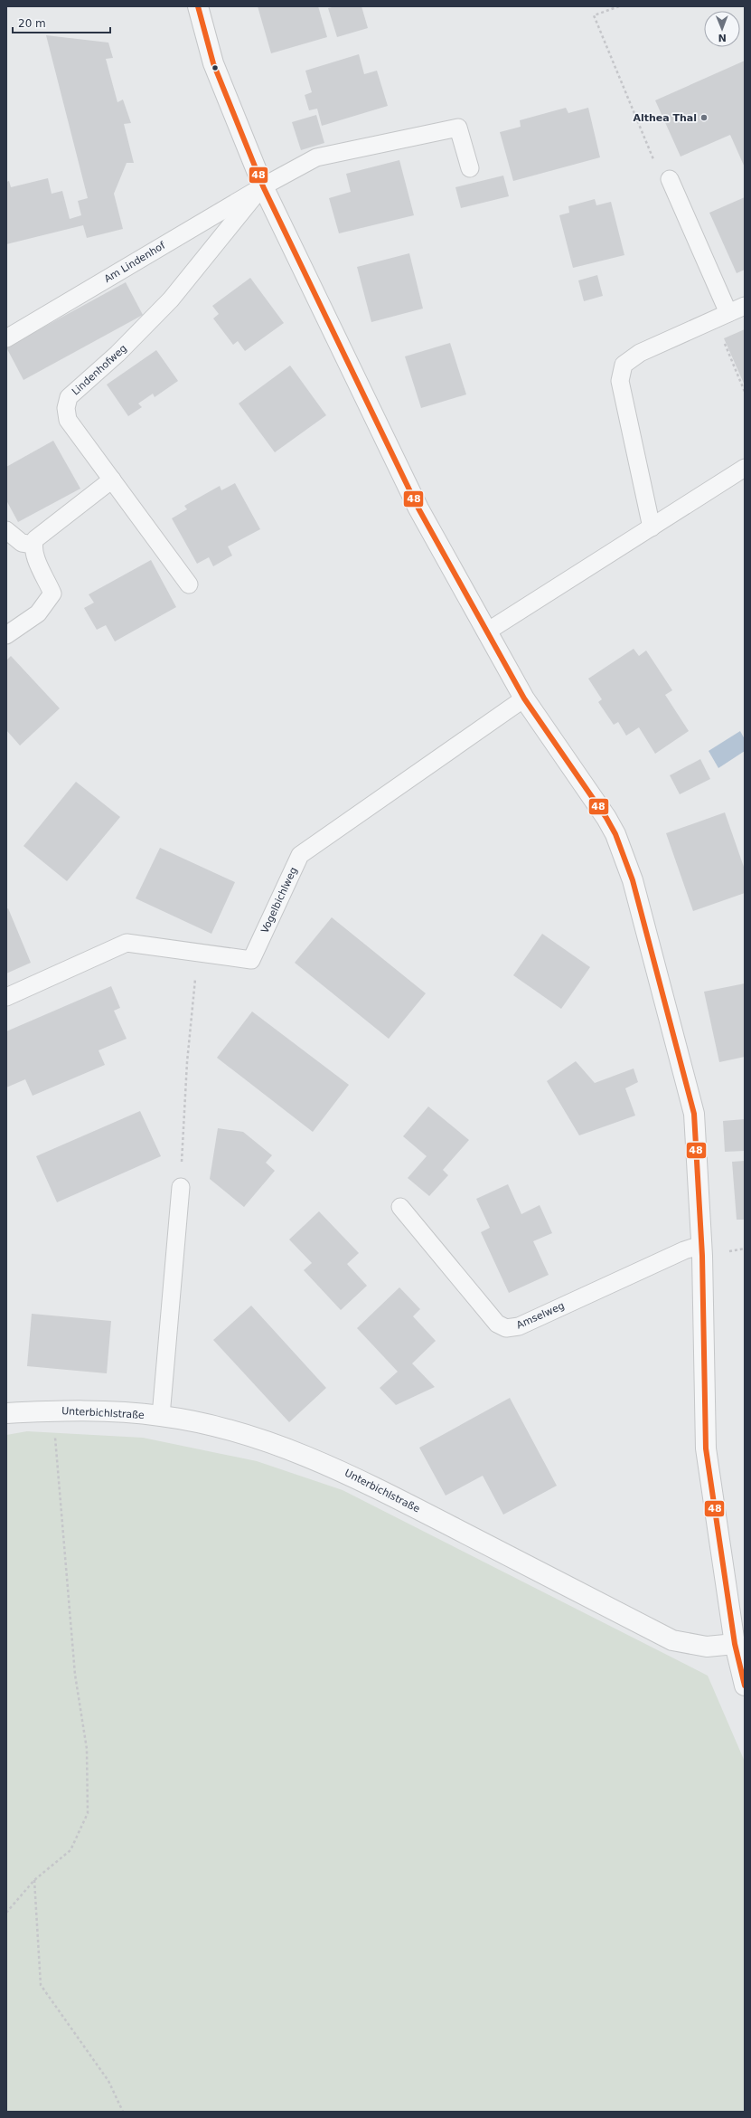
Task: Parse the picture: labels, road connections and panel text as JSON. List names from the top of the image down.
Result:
{
  "streets": {
    "street": ["Unterbichlstraße"],
    "lane": [
      "Am Lindenhof",
      "Lindenhofweg",
      "Vogelbichlweg",
      "Amselweg"
    ]
  },
  "crossings": [
    ["Am Lindenhof", "Lindenhofweg"]
  ],
  "places": ["Althea Thal"],
  "lines": ["transit line 48"],
  "scale_bar": "20 m",
  "north": "bottom"
}
